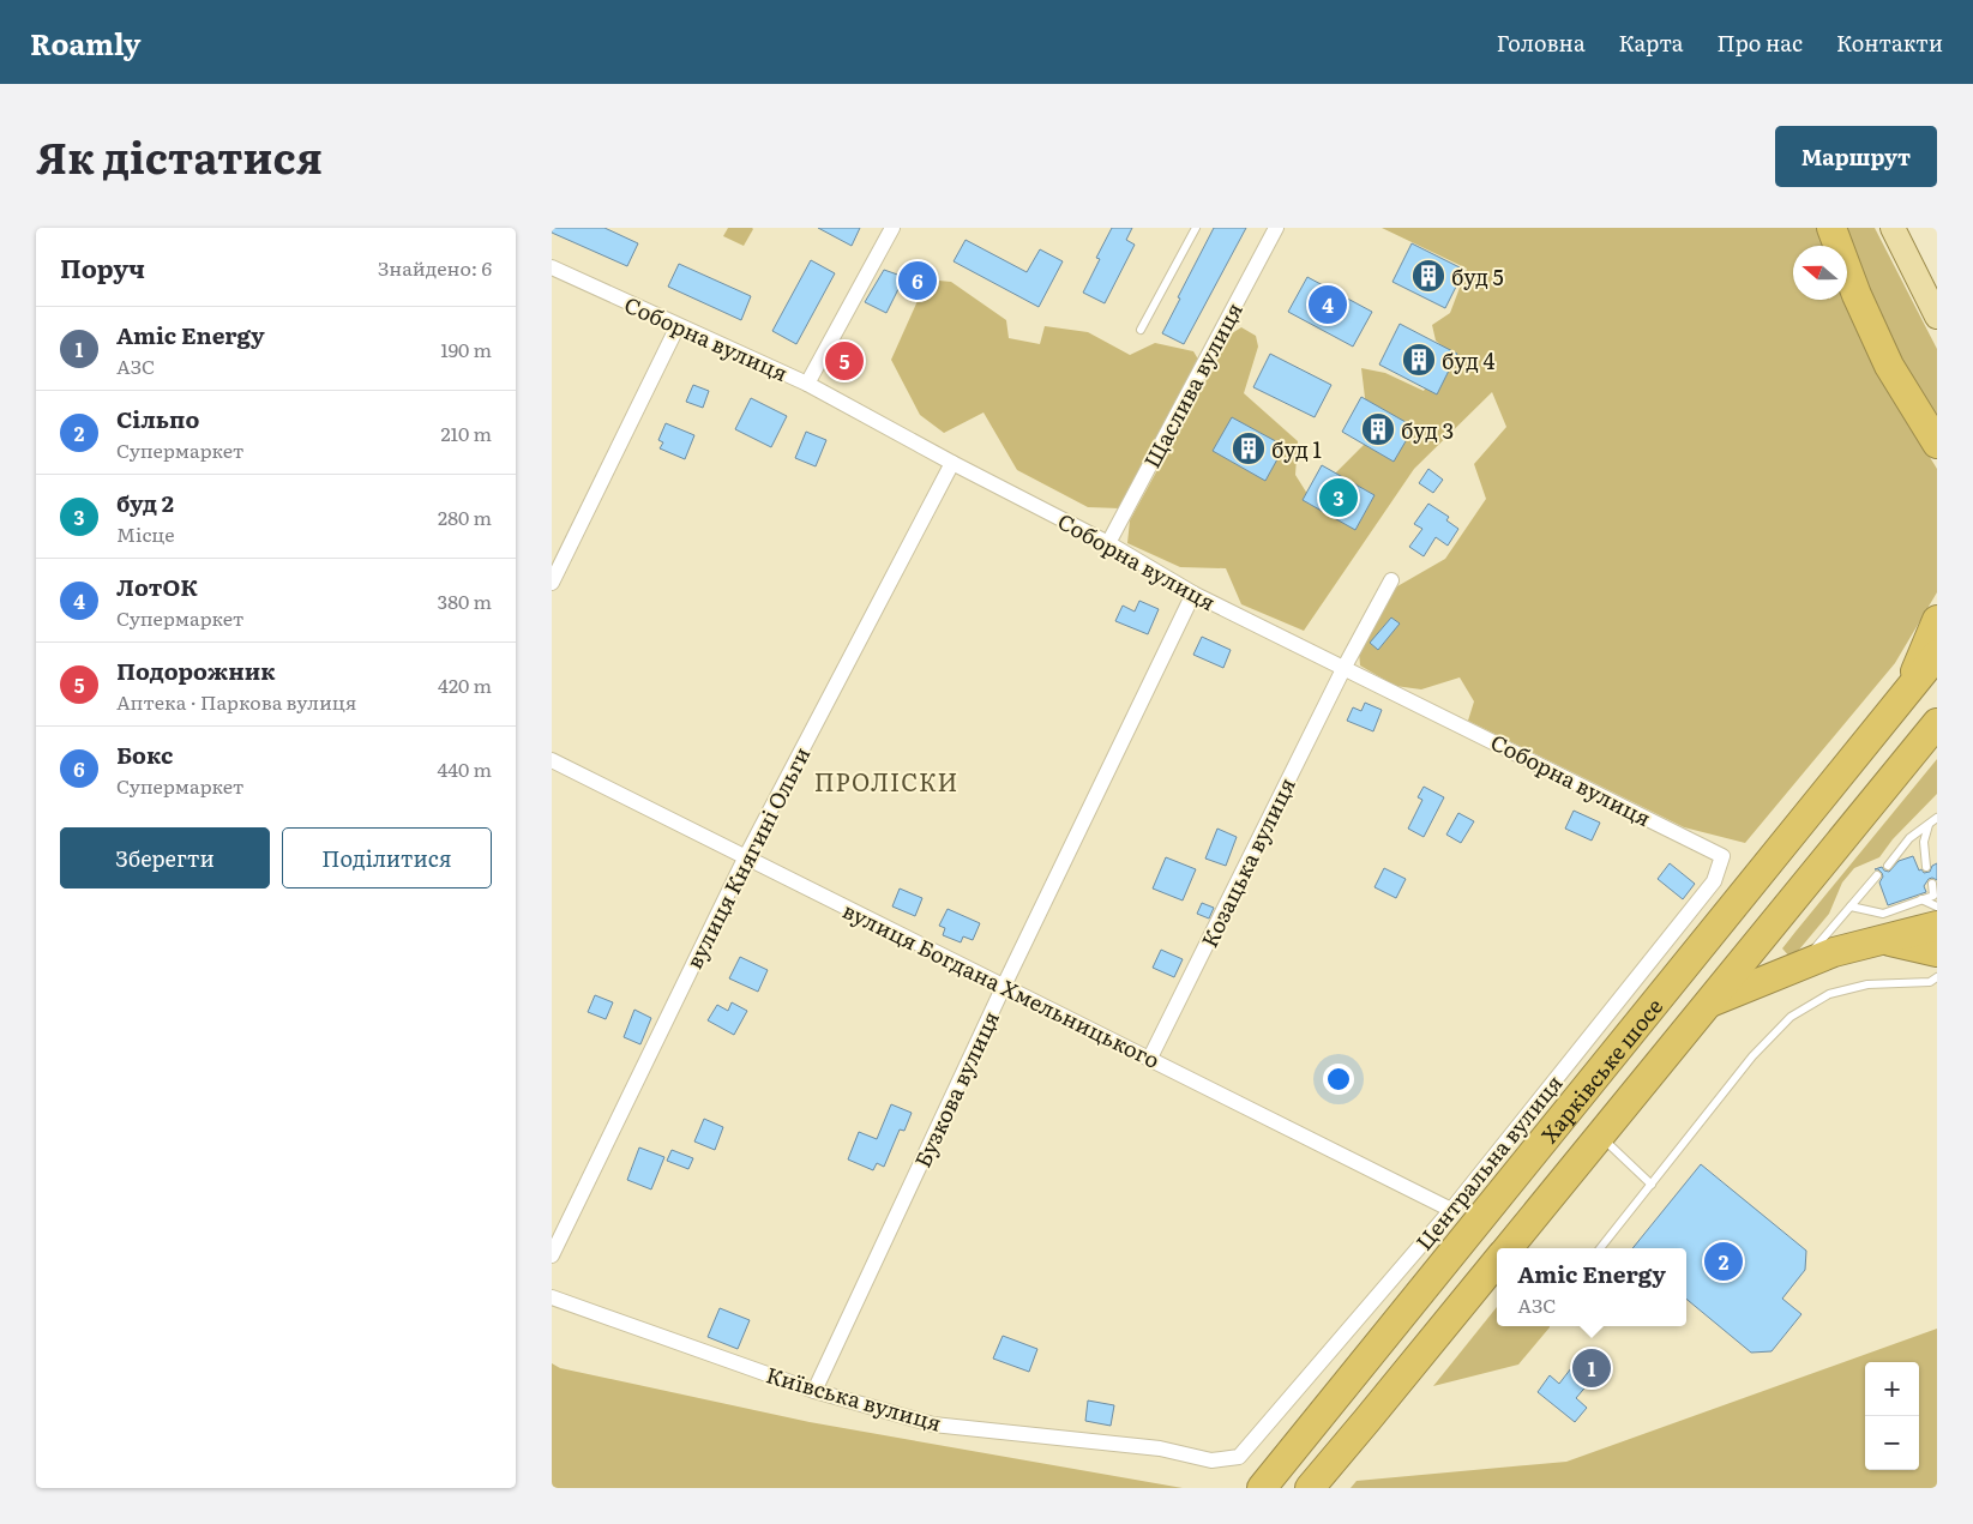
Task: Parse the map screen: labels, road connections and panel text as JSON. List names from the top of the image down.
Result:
{
  "streets": {
    "highway": ["Харківське шосе"],
    "street": [
      "Соборна вулиця",
      "Щаслива вулиця",
      "вулиця Княгині Ольги",
      "Козацька вулиця",
      "вулиця Богдана Хмельницького",
      "Бузкова вулиця",
      "Центральна вулиця",
      "Київська вулиця"
    ]
  },
  "crossings": [
    ["Соборна вулиця", "Щаслива вулиця"],
    ["Соборна вулиця", "вулиця Княгині Ольги"],
    ["Соборна вулиця", "Козацька вулиця"],
    ["Соборна вулиця", "Бузкова вулиця"],
    ["Соборна вулиця", "Центральна вулиця"],
    ["вулиця Княгині Ольги", "вулиця Богдана Хмельницького"],
    ["Козацька вулиця", "вулиця Богдана Хмельницького"],
    ["вулиця Богдана Хмельницького", "Бузкова вулиця"],
    ["вулиця Богдана Хмельницького", "Центральна вулиця"],
    ["Бузкова вулиця", "Київська вулиця"],
    ["Центральна вулиця", "Київська вулиця"]
  ],
  "districts": ["ПРОЛІСКИ"],
  "places": {
    "building": [
      "буд 5",
      "буд 4",
      "буд 3",
      "буд 1"
    ]
  },
  "north": "left",
  "page": {
    "header": "Roamly",
    "nav": [
      "Головна",
      "Карта",
      "Про нас",
      "Контакти"
    ],
    "title": "Як дістатися",
    "buttons": [
      "Маршрут",
      ["Зберегти", "Поділитися"]
    ],
    "heading": ["Поруч", "Знайдено: 6"],
    "pins": [
      "6",
      "4",
      "5",
      "3",
      "2",
      "1"
    ],
    "list": [
      {
        "mark": "1",
        "name": "Amic Energy",
        "note": "АЗС",
        "value": "190 m"
      },
      {
        "mark": "2",
        "name": "Сільпо",
        "note": "Супермаркет",
        "value": "210 m"
      },
      {
        "mark": "3",
        "name": "буд 2",
        "note": "Місце",
        "value": "280 m"
      },
      {
        "mark": "4",
        "name": "ЛотОК",
        "note": "Супермаркет",
        "value": "380 m"
      },
      {
        "mark": "5",
        "name": "Подорожник",
        "note": "Аптека · Паркова вулиця",
        "value": "420 m"
      },
      {
        "mark": "6",
        "name": "Бокс",
        "note": "Супермаркет",
        "value": "440 m"
      }
    ],
    "popup": ["Amic Energy", "АЗС"],
    "map_buttons": ["+", "−"]
  }
}
